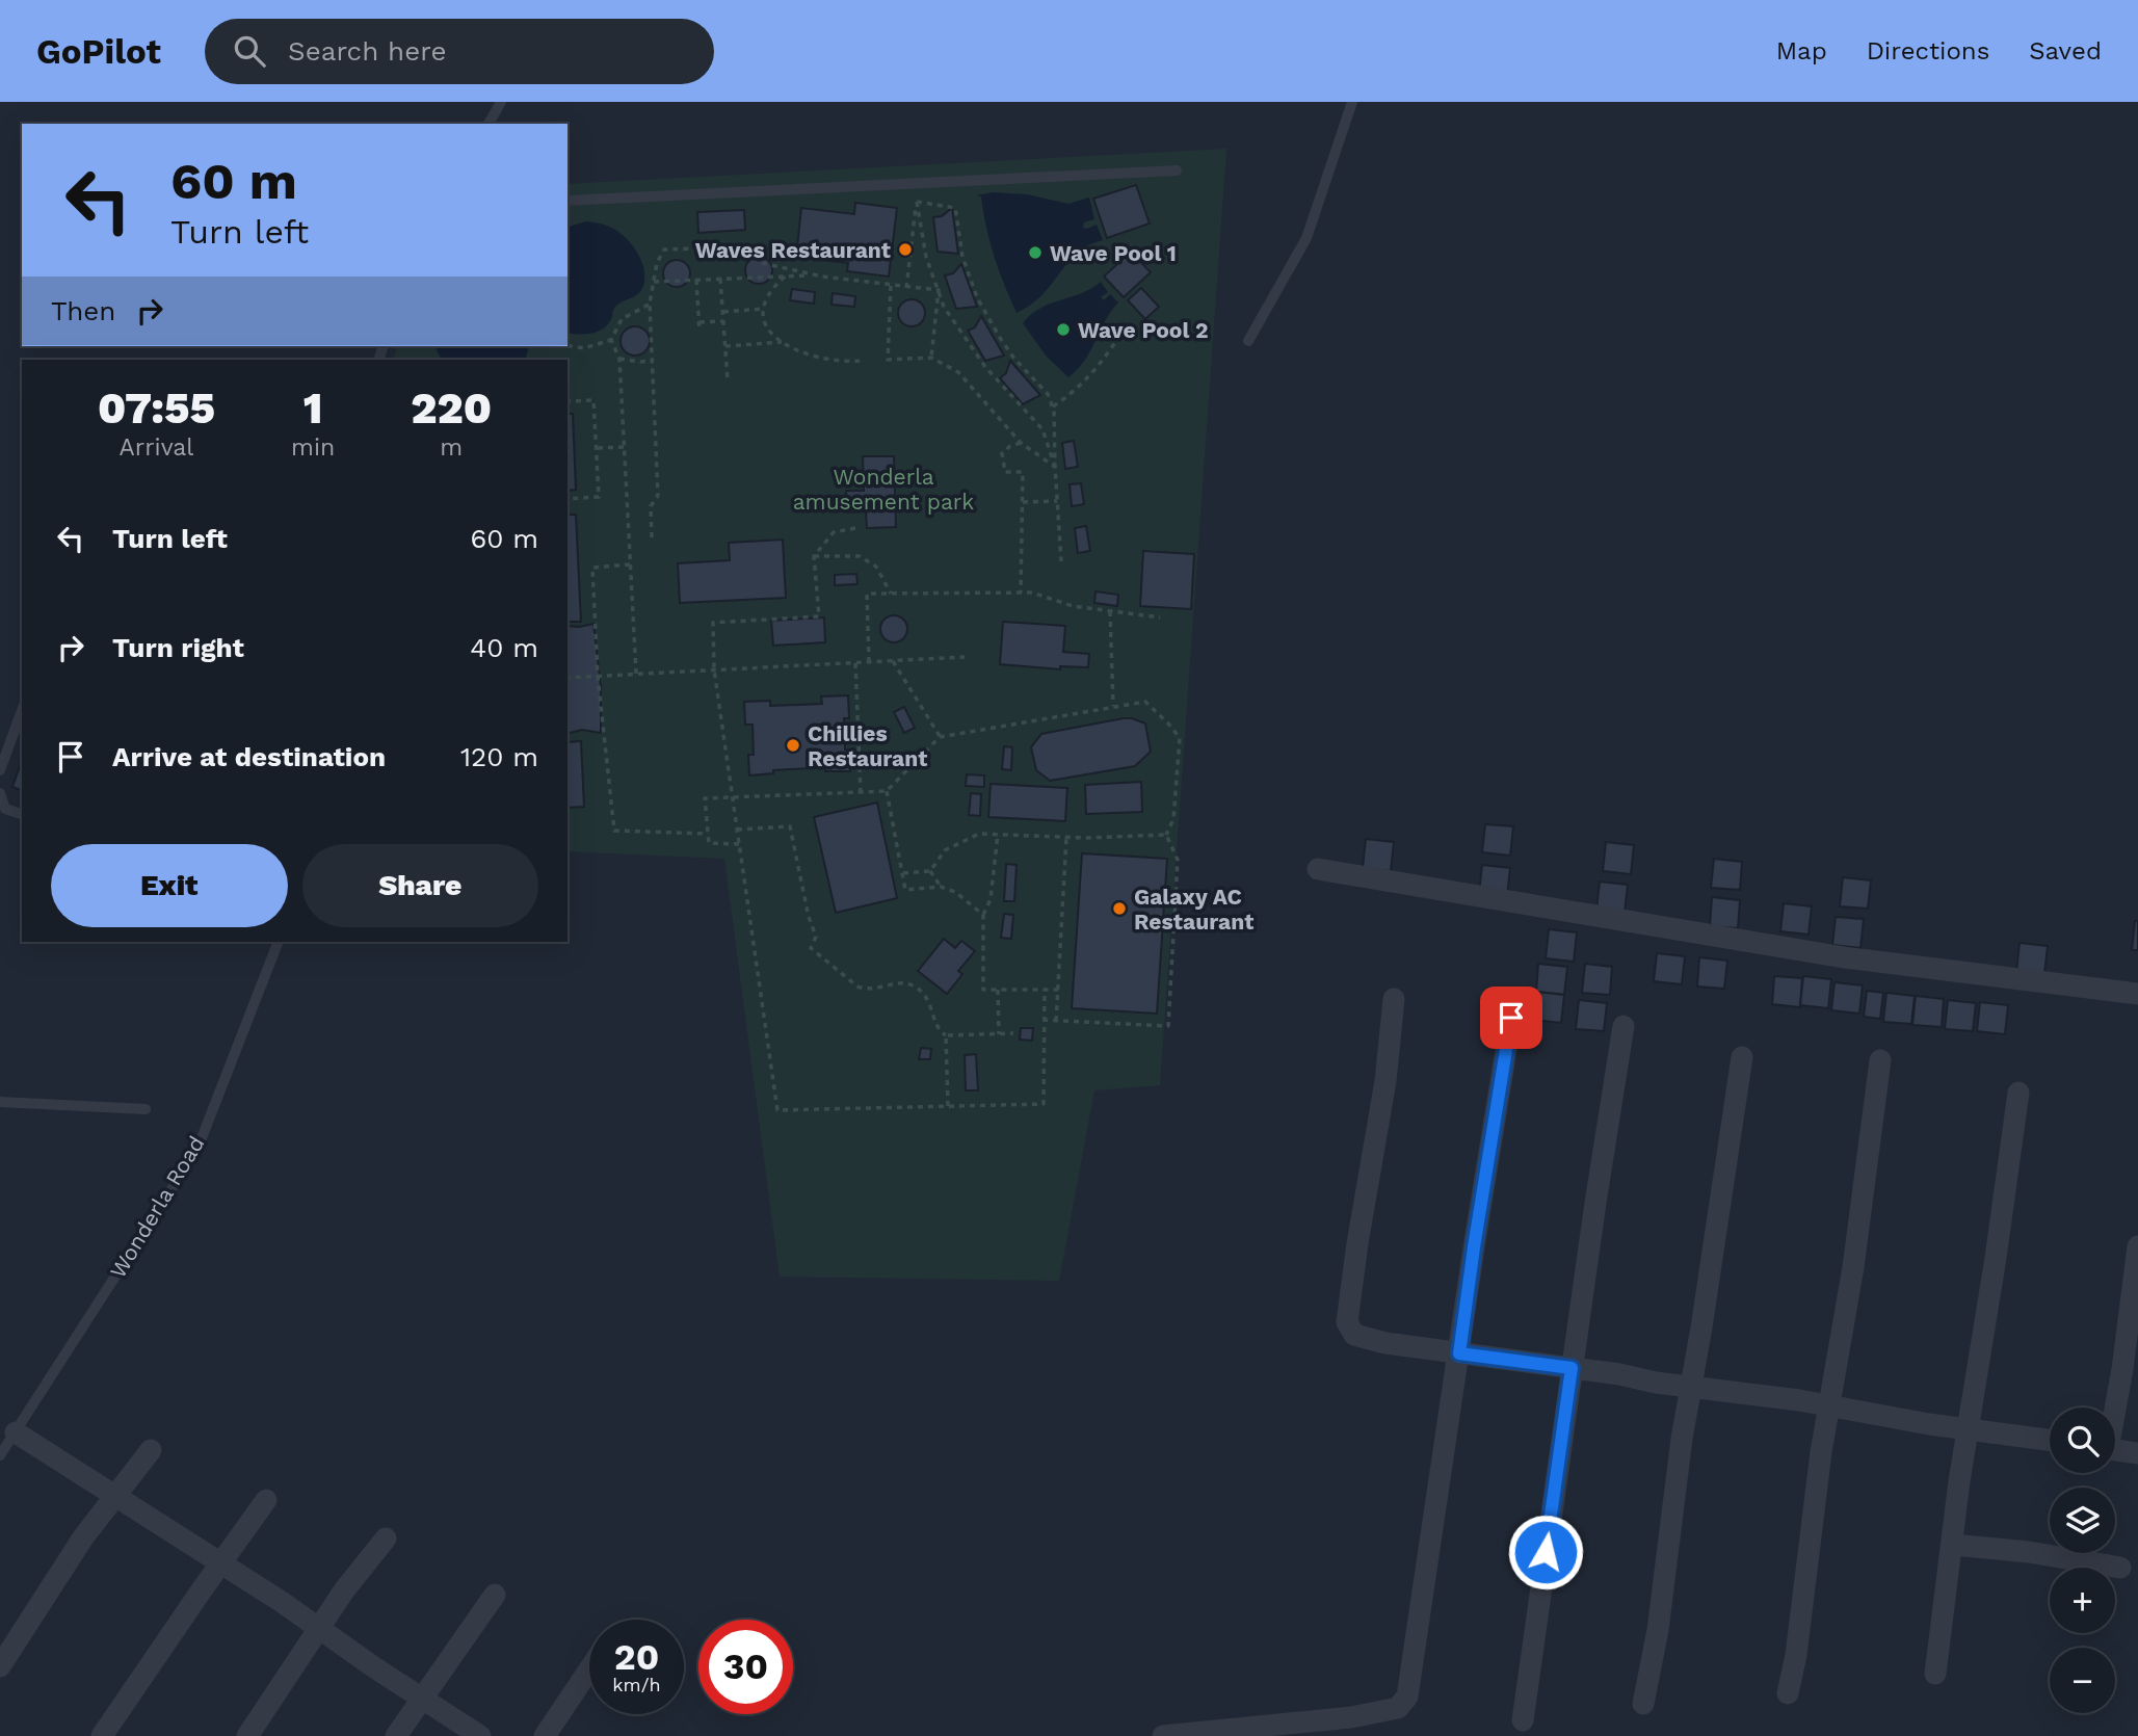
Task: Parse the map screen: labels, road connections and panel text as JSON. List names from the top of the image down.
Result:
{
  "streets": {
    "lane": ["Wonderla Road"]
  },
  "parks": ["Wonderla amusement park"],
  "places": [
    "Waves Restaurant",
    "Wave Pool 1",
    "Wave Pool 2",
    "Chillies Restaurant",
    "Galaxy AC Restaurant"
  ],
  "page": {
    "header": "GoPilot",
    "search": "Search here",
    "nav": ["Map", "Directions", "Saved"],
    "turn": ["60 m", "Turn left"],
    "then": "Then",
    "eta": [
      "07:55",
      "Arrival",
      "1",
      "min",
      "220",
      "m"
    ],
    "list": [
      {
        "name": "Turn left",
        "value": "60 m"
      },
      {
        "name": "Turn right",
        "value": "40 m"
      },
      {
        "name": "Arrive at destination",
        "value": "120 m"
      }
    ],
    "buttons": ["Exit", "Share"],
    "map_buttons": ["+", "−"],
    "speed": "20 km/h",
    "limit": "30"
  }
}
